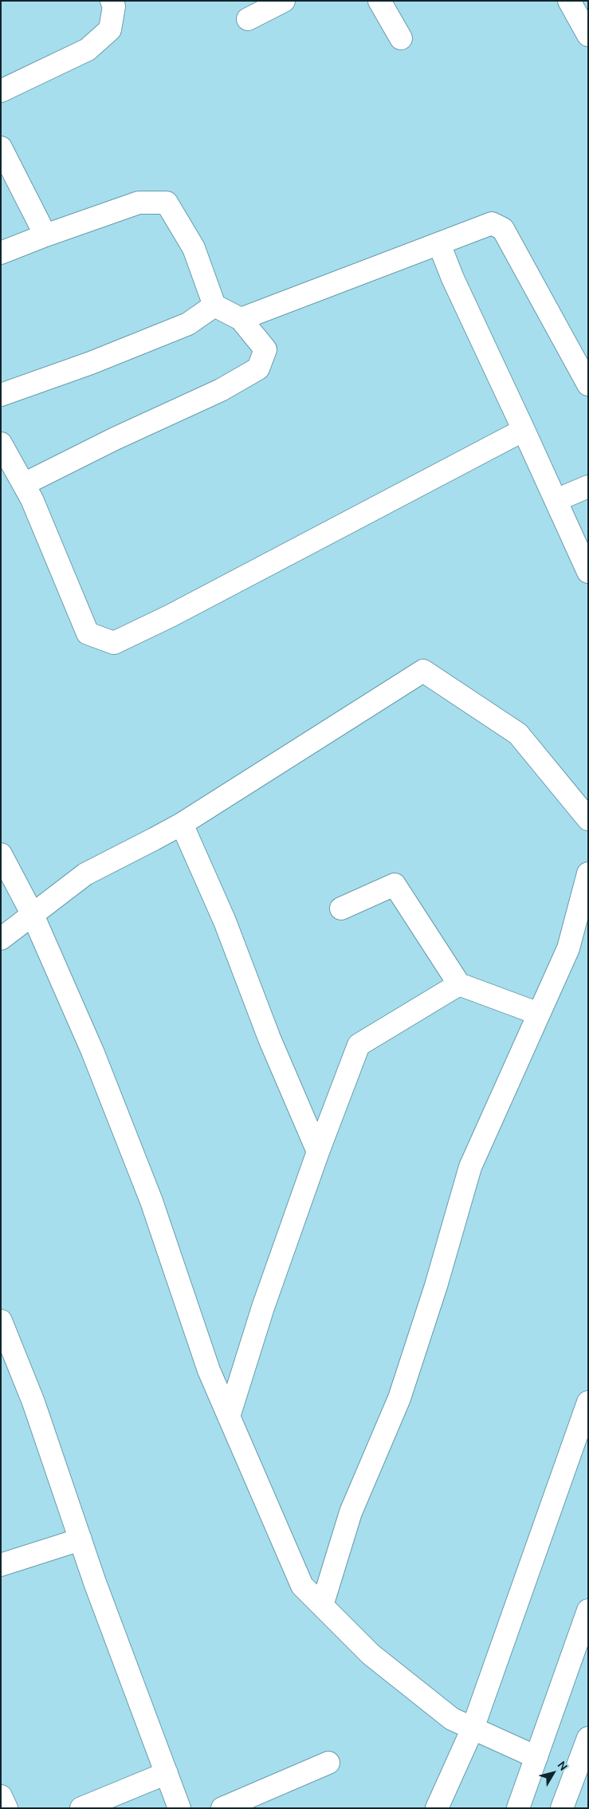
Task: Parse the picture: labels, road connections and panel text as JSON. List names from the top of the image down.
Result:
{
  "north": "top right"
}
